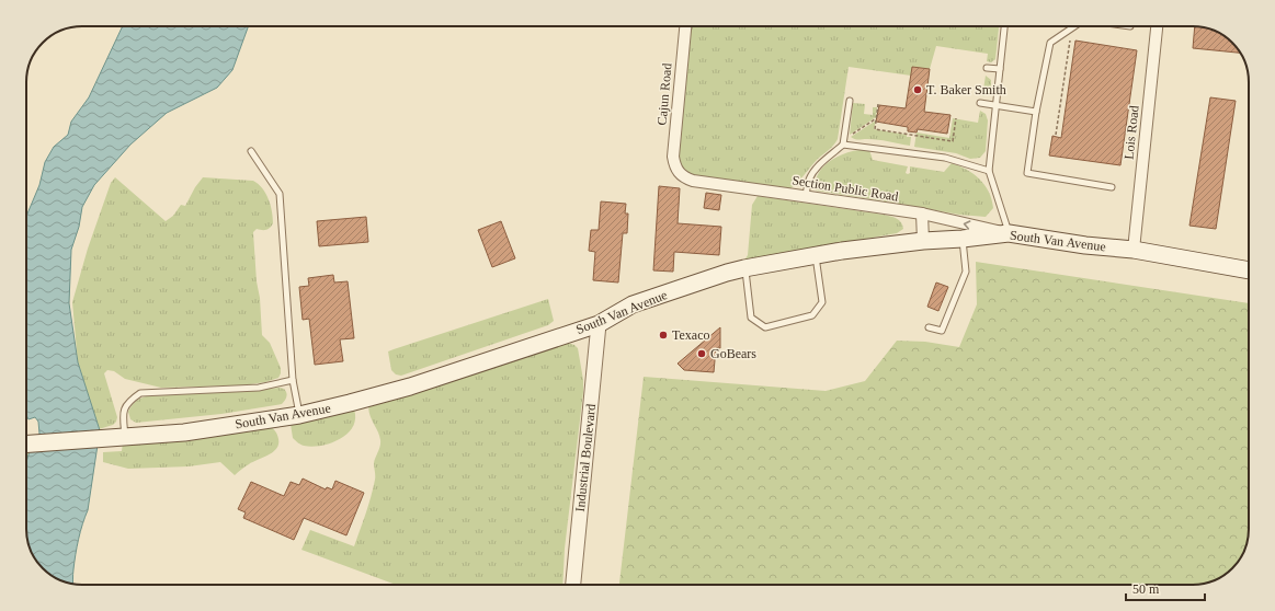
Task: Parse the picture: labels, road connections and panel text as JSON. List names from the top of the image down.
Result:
{
  "streets": {
    "main road": ["South Van Avenue"],
    "street": [
      "Cajun Road",
      "Lois Road",
      "Section Public Road",
      "Industrial Boulevard"
    ]
  },
  "crossings": [
    ["Cajun Road", "Section Public Road"],
    ["Lois Road", "South Van Avenue"],
    ["Section Public Road", "South Van Avenue"],
    ["South Van Avenue", "Industrial Boulevard"]
  ],
  "places": ["T. Baker Smith", "Texaco", "GoBears"],
  "scale_bar": "50 m"
}
